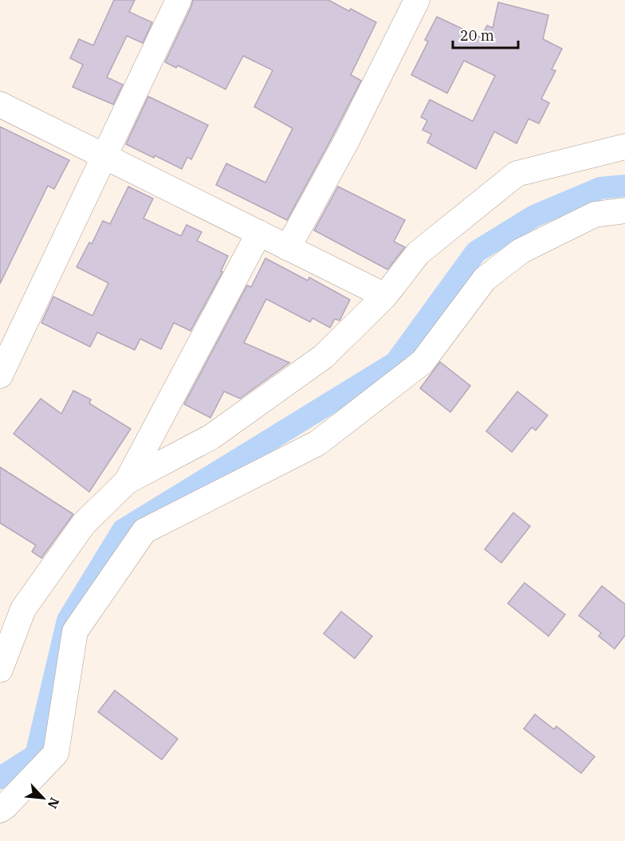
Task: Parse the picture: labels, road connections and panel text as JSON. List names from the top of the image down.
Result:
{
  "scale_bar": "20 m",
  "north": "bottom right"
}
